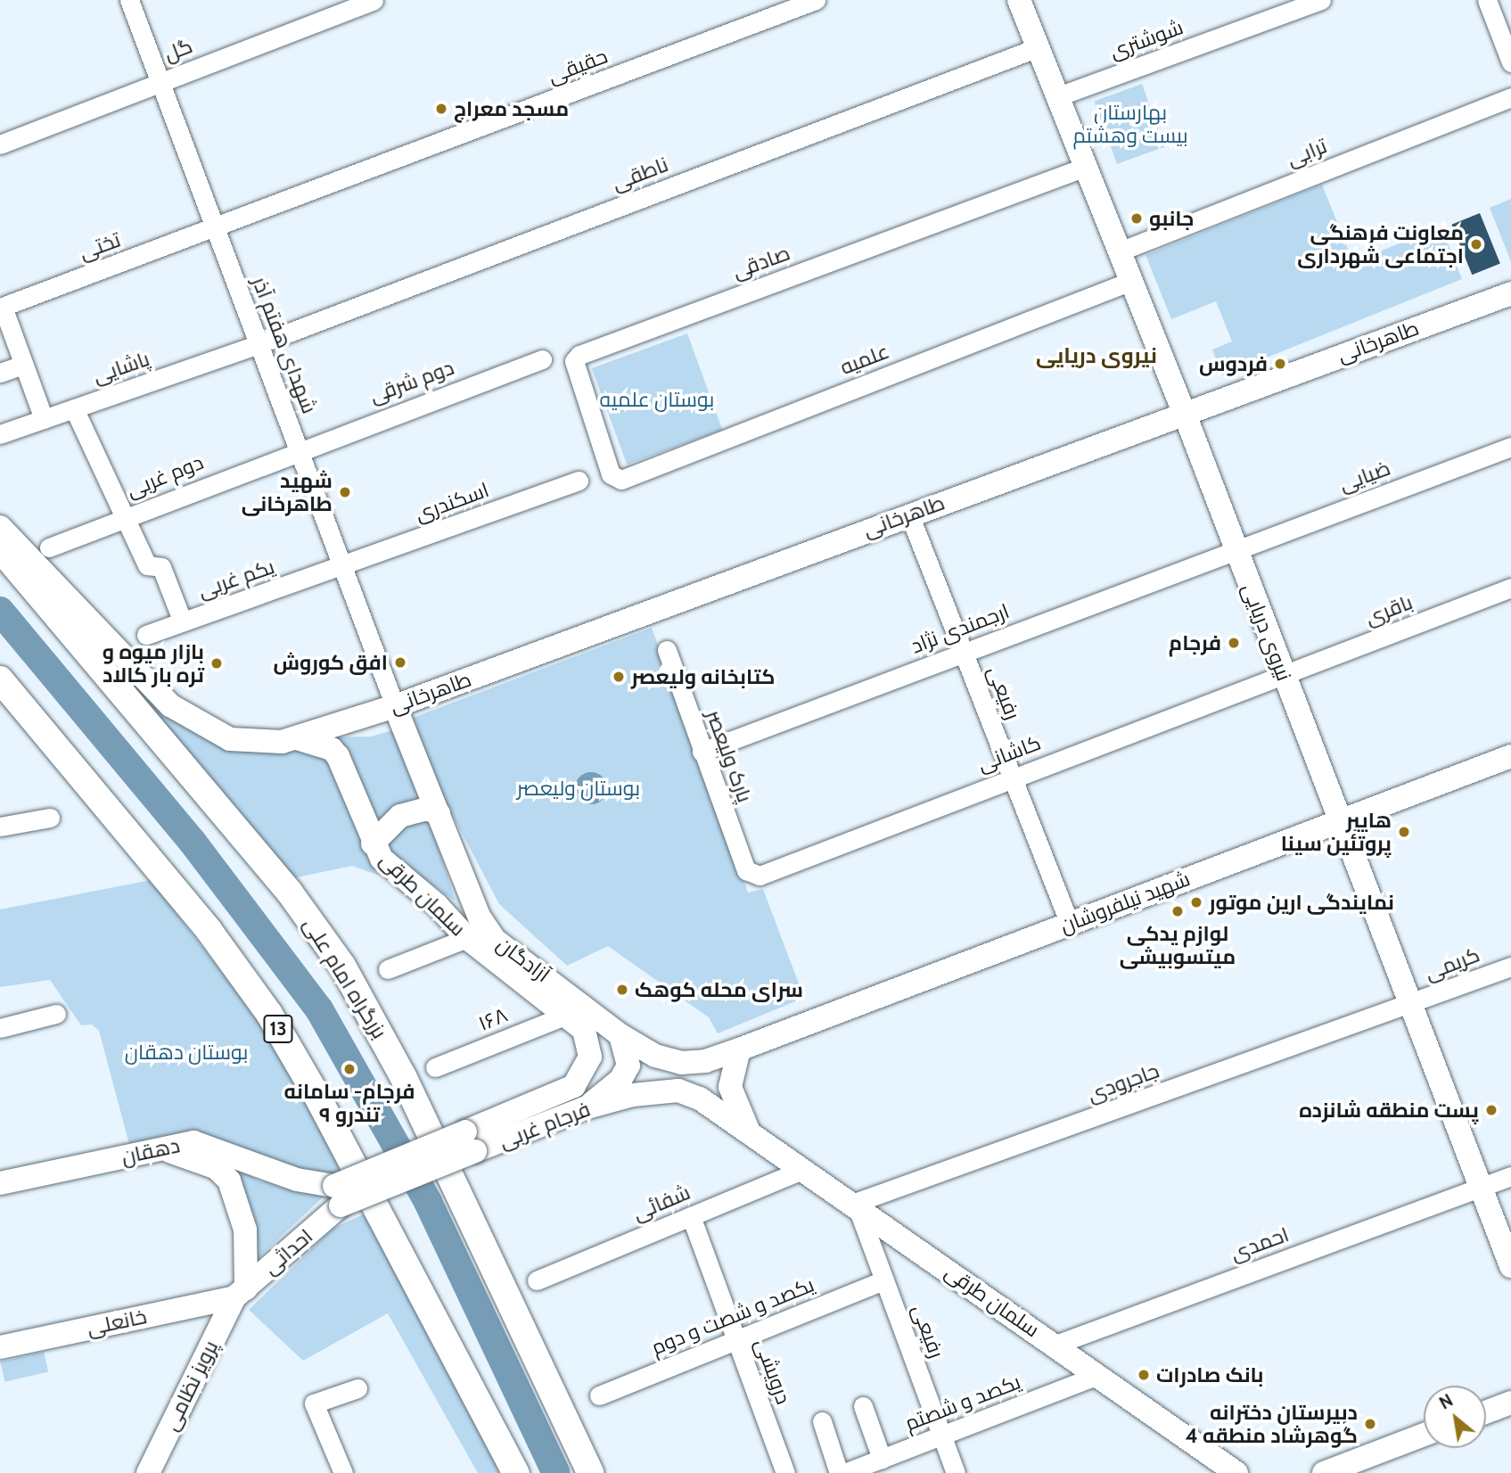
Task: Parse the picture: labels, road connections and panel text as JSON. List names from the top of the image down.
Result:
{
  "streets": {
    "highway": ["بزرگراه امام علی", "13"],
    "main road": [
      "طاهرخانی",
      "نیروی دریایی",
      "سلمان طرقی",
      "شهید نیلفروشان",
      "آزادگان",
      "فرجام غربی",
      "دهقان",
      "احداثی",
      "خانعلی",
      "پرویز نظامی"
    ],
    "street": [
      "شوشتری",
      "گل",
      "حقیقی",
      "ترابی",
      "ناطقی",
      "تختی",
      "صادقی",
      "شهدای هفتم آذر",
      "علمیه",
      "پاشایی",
      "دوم شرقی",
      "دوم غربی",
      "ضیایی",
      "اسکندری",
      "یکم غربی",
      "باقری",
      "ارجمندی نژاد",
      "رفیعی",
      "کاشانی",
      "پارک ولیعصر",
      "کریمی",
      "۱۶۸",
      "جاجرودی",
      "شفائی",
      "احمدی",
      "یکصد و شصت و دوم",
      "درویشی",
      "یکصد و شصتم"
    ]
  },
  "crossings": [
    ["شوشتری", "نیروی دریایی"],
    ["گل", "شهدای هفتم آذر"],
    ["حقیقی", "تختی"],
    ["حقیقی", "شهدای هفتم آذر"],
    ["ترابی", "نیروی دریایی"],
    ["ناطقی", "شهدای هفتم آذر"],
    ["ناطقی", "پاشایی"],
    ["ناطقی", "نیروی دریایی"],
    ["تختی", "شهدای هفتم آذر"],
    ["صادقی", "علمیه"],
    ["صادقی", "نیروی دریایی"],
    ["طاهرخانی", "شهدای هفتم آذر"],
    ["طاهرخانی", "نیروی دریایی"],
    ["طاهرخانی", "رفیعی"],
    ["طاهرخانی", "سلمان طرقی"],
    ["طاهرخانی", "آزادگان"],
    ["شهدای هفتم آذر", "پاشایی"],
    ["شهدای هفتم آذر", "دوم شرقی"],
    ["شهدای هفتم آذر", "دوم غربی"],
    ["شهدای هفتم آذر", "اسکندری"],
    ["شهدای هفتم آذر", "یکم غربی"],
    ["شهدای هفتم آذر", "آزادگان"],
    ["علمیه", "نیروی دریایی"],
    ["دوم شرقی", "دوم غربی"],
    ["ضیایی", "ارجمندی نژاد"],
    ["ضیایی", "نیروی دریایی"],
    ["اسکندری", "یکم غربی"],
    ["باقری", "نیروی دریایی"],
    ["باقری", "کاشانی"],
    ["ارجمندی نژاد", "نیروی دریایی"],
    ["ارجمندی نژاد", "رفیعی"],
    ["ارجمندی نژاد", "پارک ولیعصر"],
    ["نیروی دریایی", "کاشانی"],
    ["نیروی دریایی", "شهید نیلفروشان"],
    ["نیروی دریایی", "کریمی"],
    ["نیروی دریایی", "جاجرودی"],
    ["نیروی دریایی", "احمدی"],
    ["رفیعی", "کاشانی"],
    ["رفیعی", "سلمان طرقی"],
    ["رفیعی", "شهید نیلفروشان"],
    ["رفیعی", "جاجرودی"],
    ["رفیعی", "یکصد و شصت و دوم"],
    ["رفیعی", "یکصد و شصتم"],
    ["کاشانی", "پارک ولیعصر"],
    ["سلمان طرقی", "۱۶۸"],
    ["سلمان طرقی", "جاجرودی"],
    ["سلمان طرقی", "فرجام غربی"],
    ["سلمان طرقی", "شفائی"],
    ["سلمان طرقی", "احمدی"],
    ["سلمان طرقی", "یکصد و شصتم"],
    ["شهید نیلفروشان", "آزادگان"],
    ["کریمی", "جاجرودی"],
    ["فرجام غربی", "دهقان"],
    ["فرجام غربی", "احداثی"],
    ["دهقان", "احداثی"],
    ["شفائی", "درویشی"],
    ["احداثی", "خانعلی"],
    ["احداثی", "پرویز نظامی"],
    ["یکصد و شصت و دوم", "درویشی"],
    ["خانعلی", "پرویز نظامی"]
  ],
  "districts": ["نیروی دریایی"],
  "parks": [
    "بهارستان بیست وهشتم",
    "بوستان علمیه",
    "بوستان ولیعصر",
    "بوستان دهقان"
  ],
  "places": [
    "مسجد معراج",
    "جانبو",
    "معاونت فرهنگی اجتماعی شهرداری",
    "فردوس",
    "شهید طاهرخانی",
    "فرجام",
    "افق کوروش",
    "بازار میوه و تره بار کالاد",
    "کتابخانه ولیعصر",
    "هایپر پروتئین سینا",
    "نمایندگی ارین موتور",
    "لوازم یدکی میتسوبیشی",
    "سرای محله کوهک",
    "فرجام- سامانه ۹ تندرو",
    "پست منطقه شانزده",
    "بانک صادرات",
    "دبیرستان دخترانه گوهرشاد منطقه 4"
  ],
  "north": "top left"
}
